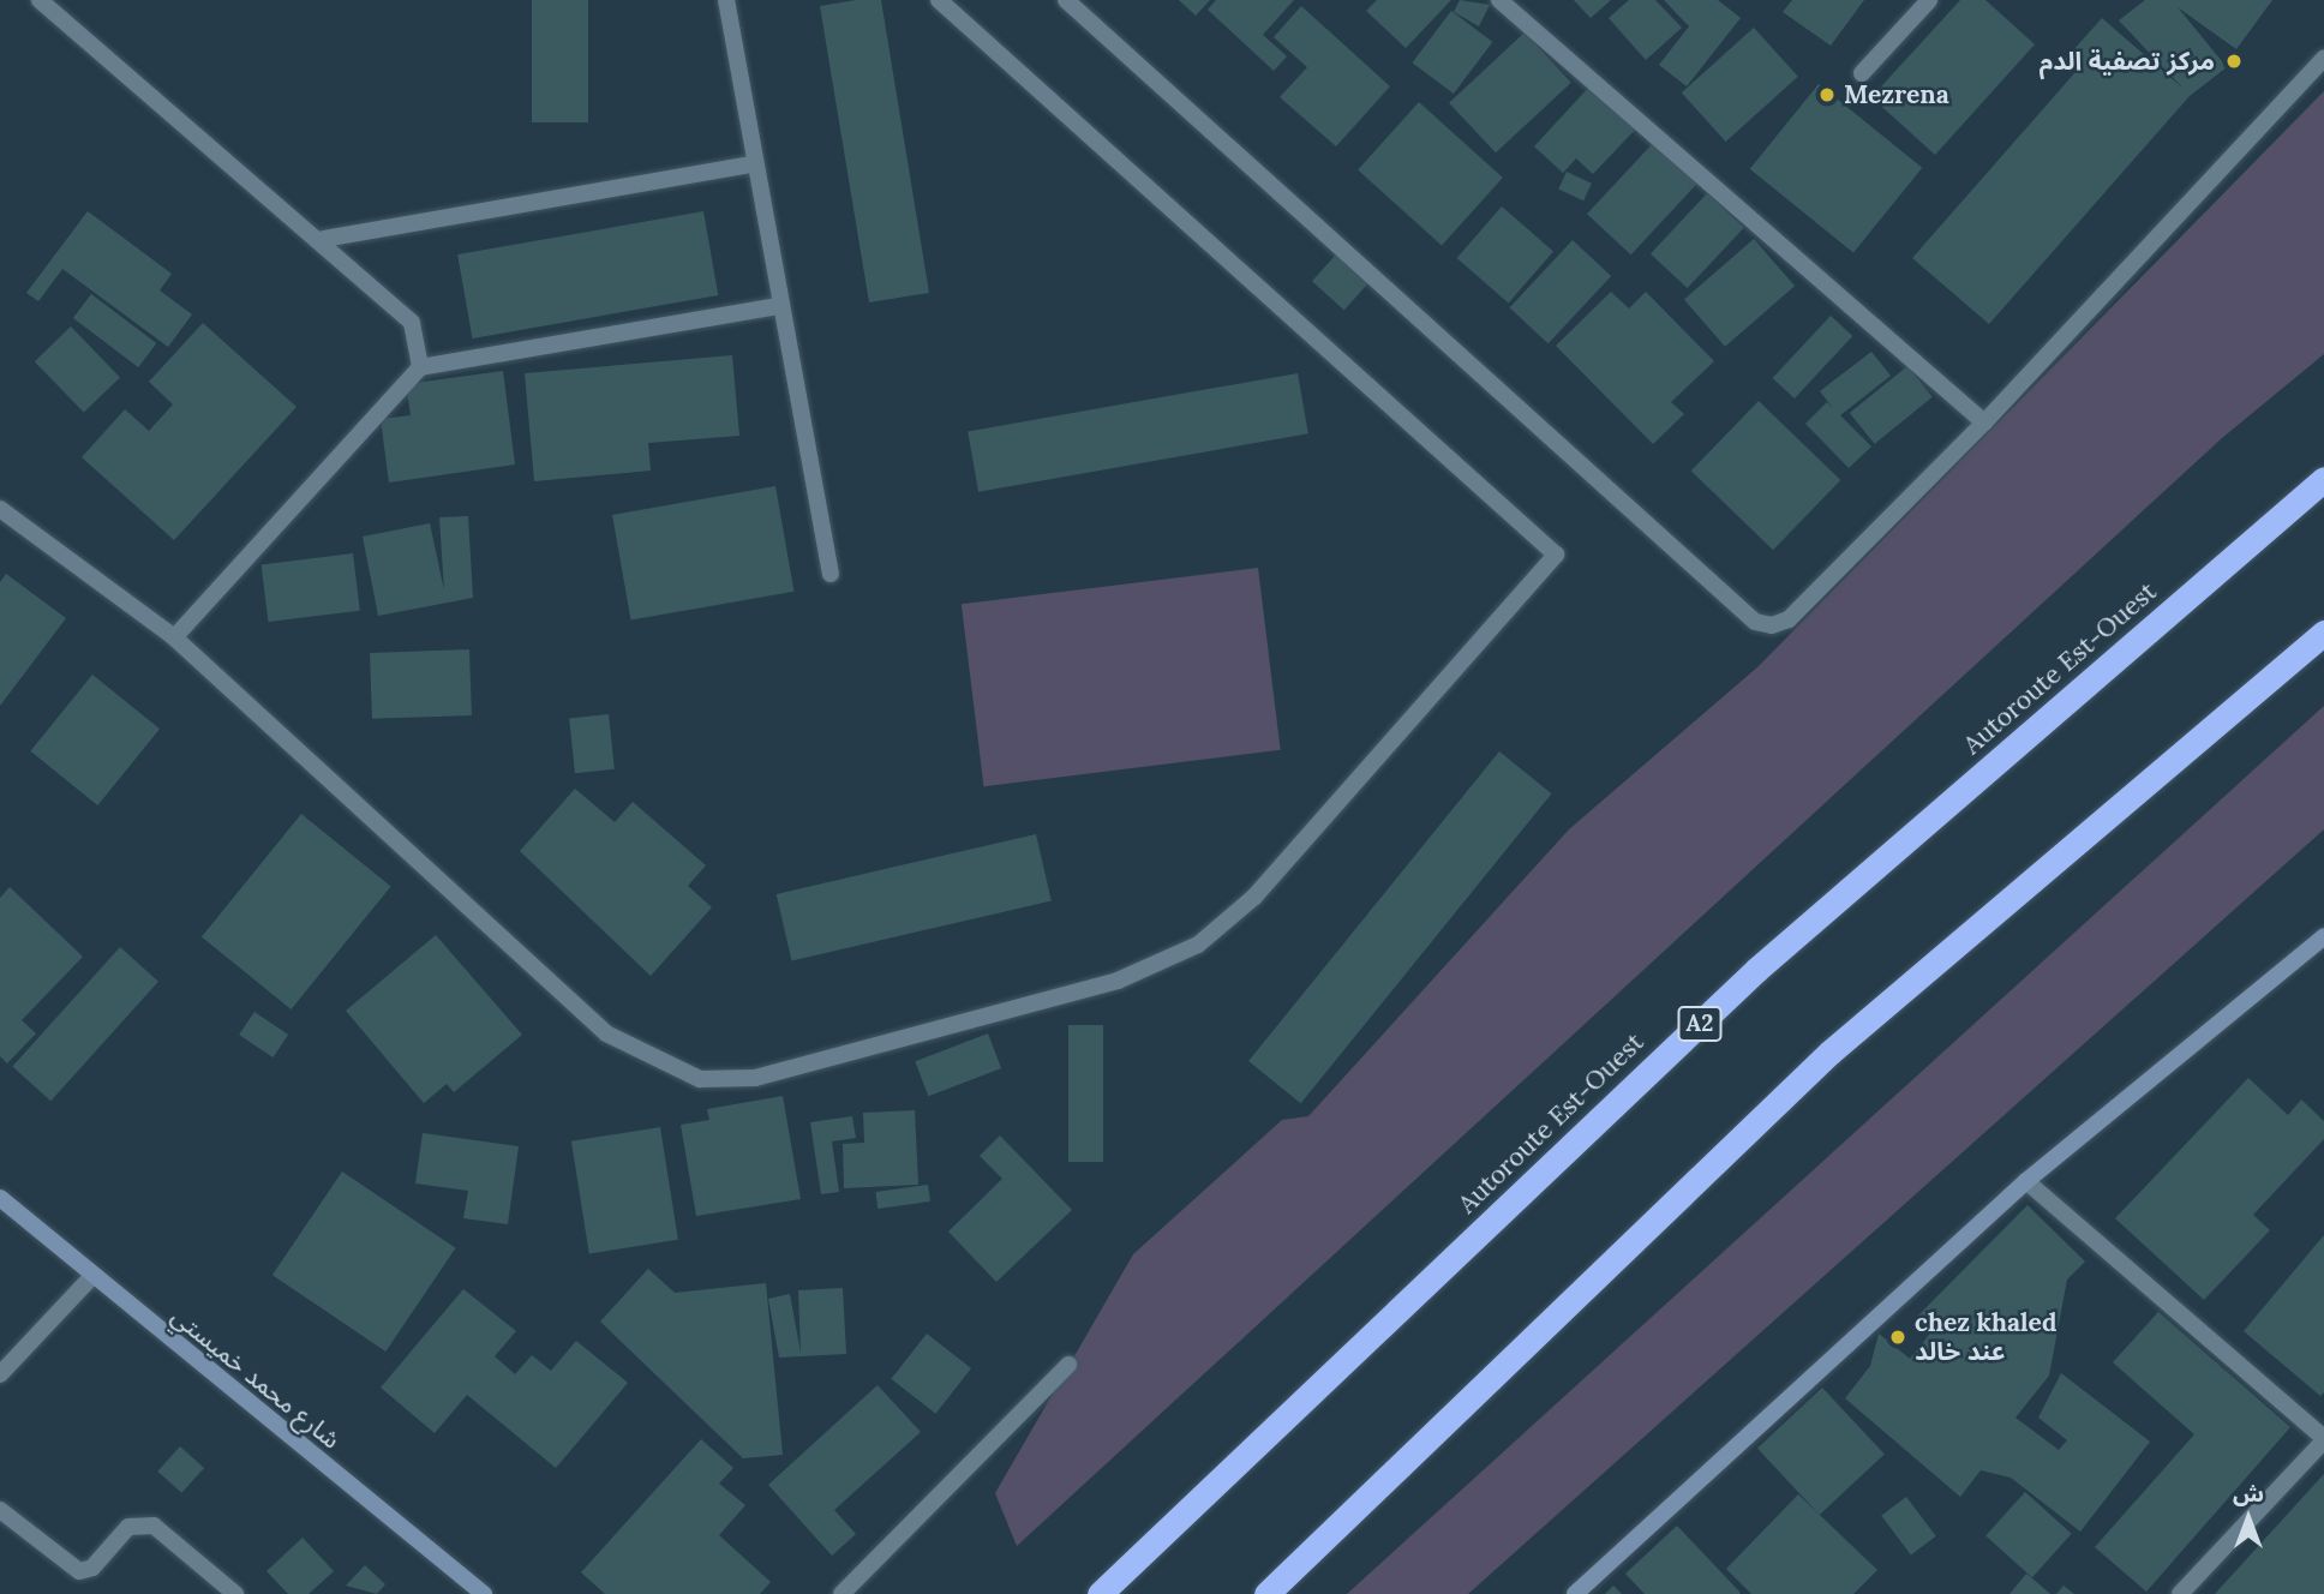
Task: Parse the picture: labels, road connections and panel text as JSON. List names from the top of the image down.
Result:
{
  "streets": {
    "highway": ["Autoroute Est-Ouest", "A2"],
    "street": ["شارع محمد خميستي"]
  },
  "places": ["مركز تصفية الدم", "Mezrena", "chez khaled عند خالد"],
  "north": "top"
}
